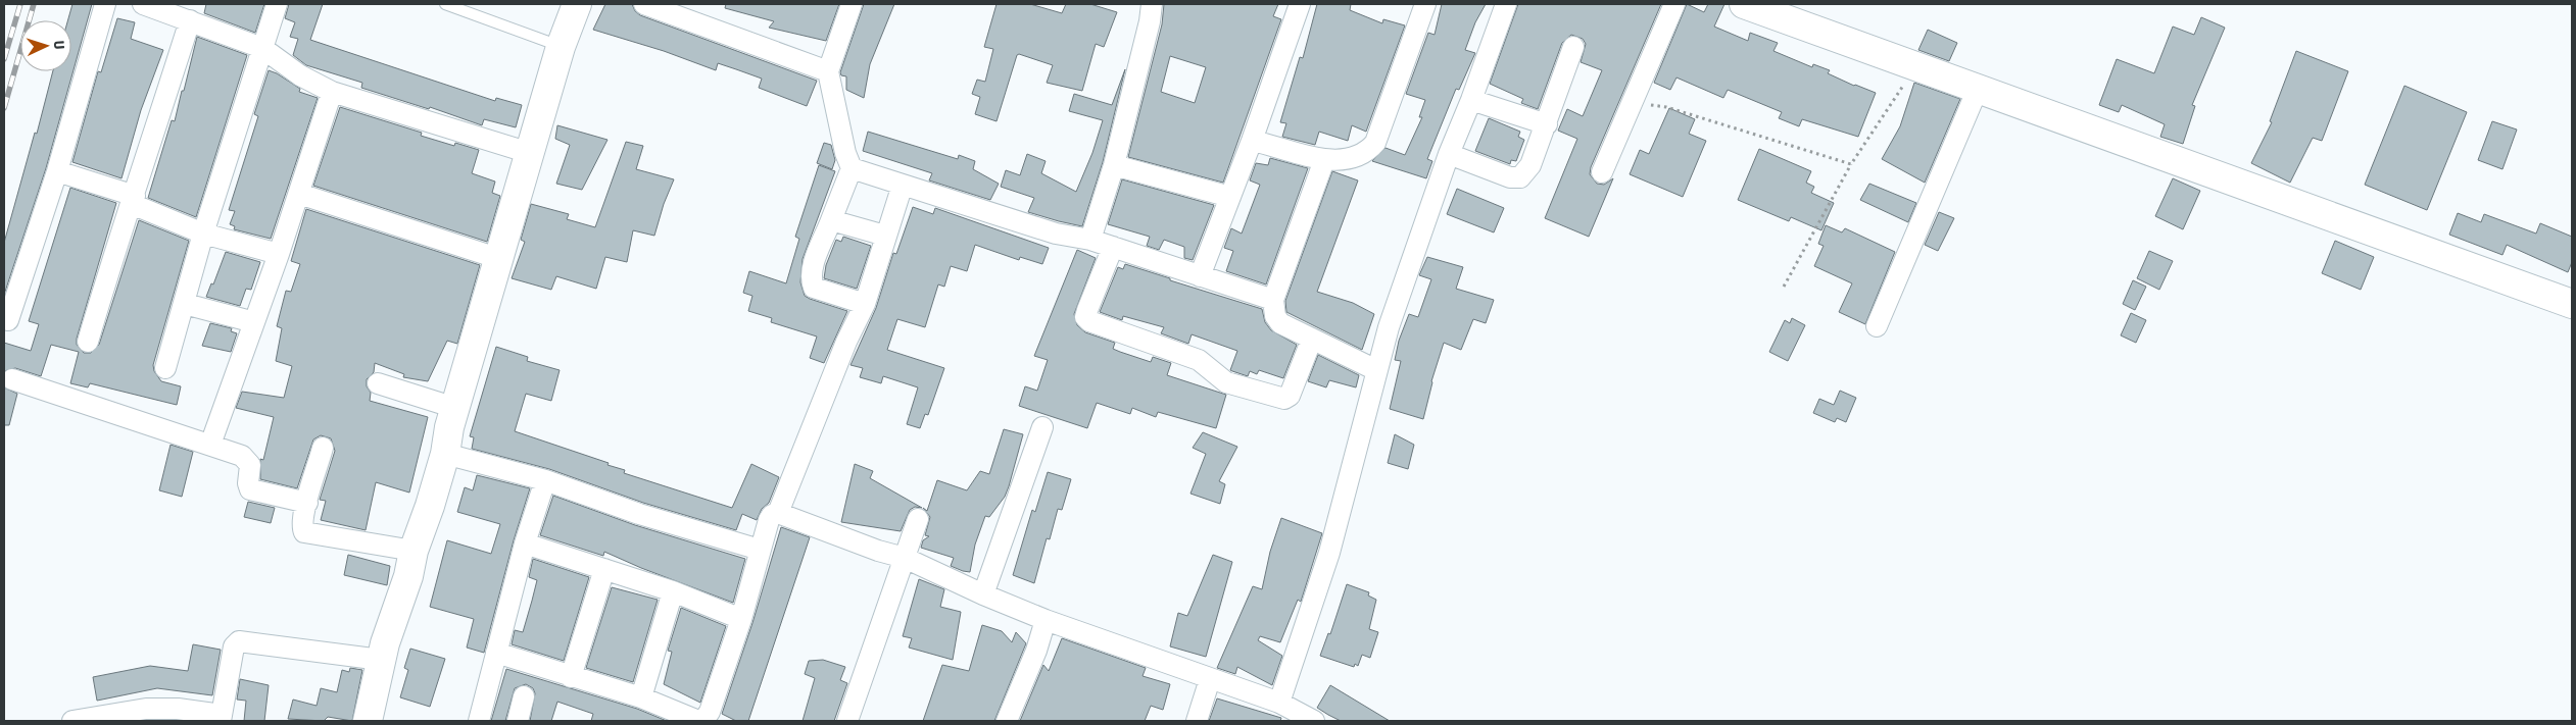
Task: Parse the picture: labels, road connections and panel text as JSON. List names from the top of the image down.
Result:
{
  "north": "right"
}
